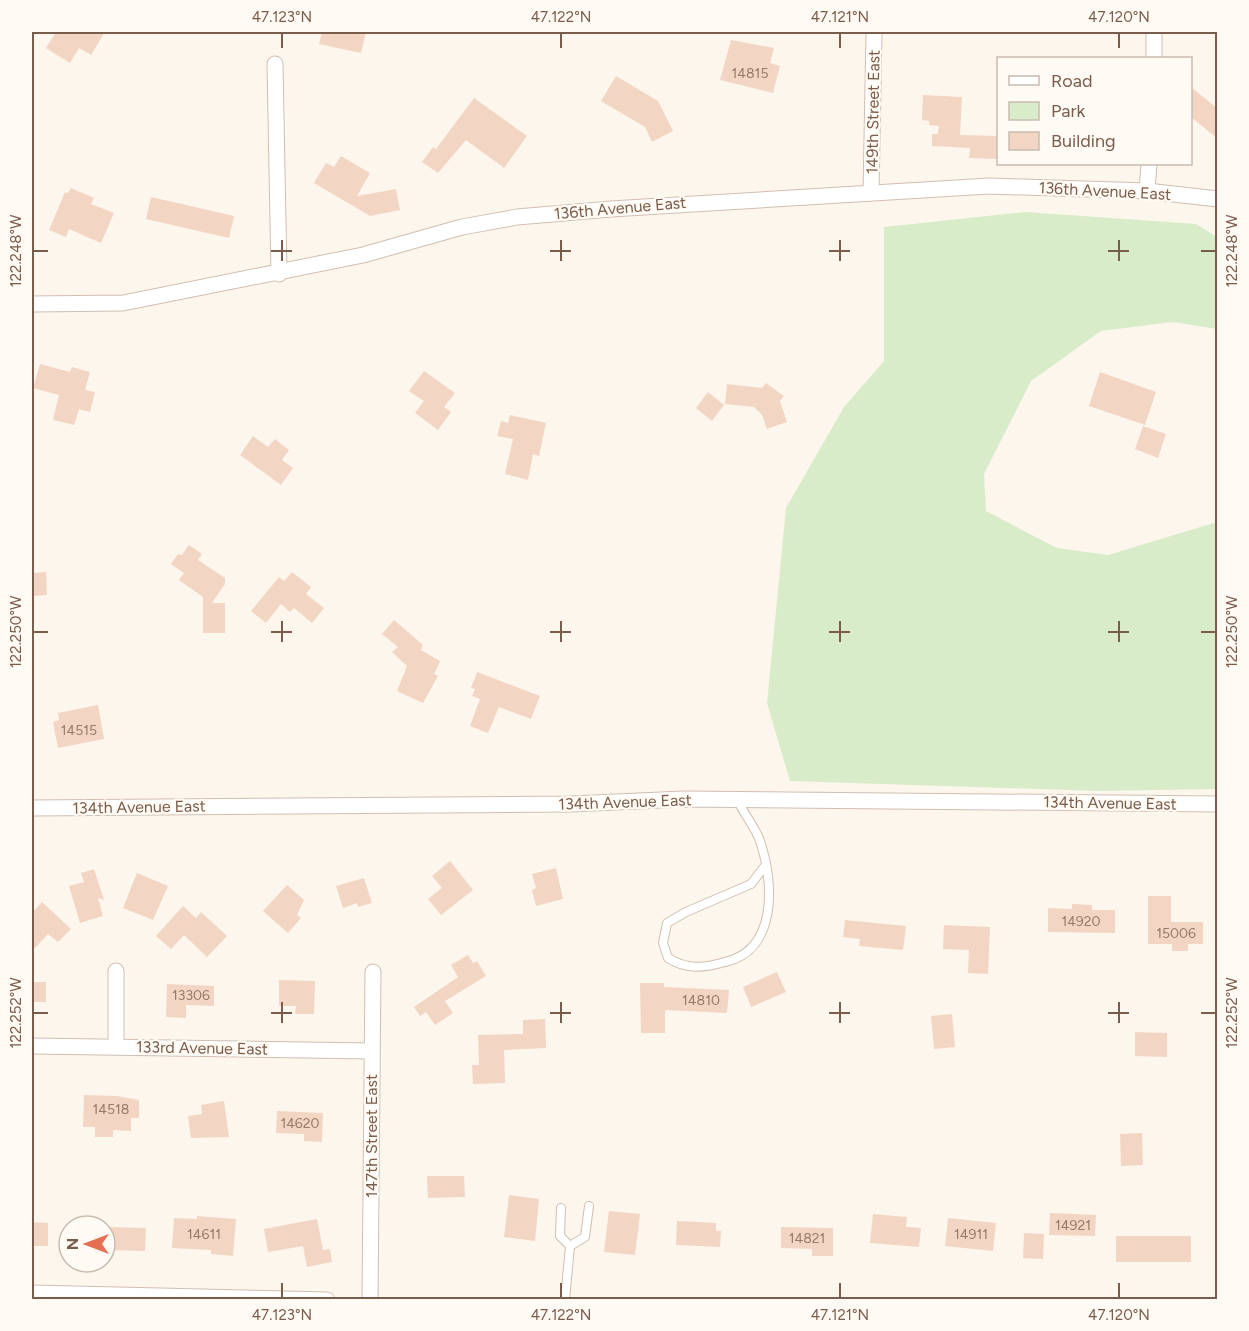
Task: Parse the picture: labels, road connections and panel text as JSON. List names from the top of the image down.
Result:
{
  "streets": {
    "street": [
      "149th Street East",
      "136th Avenue East",
      "134th Avenue East",
      "133rd Avenue East",
      "147th Street East"
    ]
  },
  "crossings": [
    ["149th Street East", "136th Avenue East"],
    ["133rd Avenue East", "147th Street East"]
  ],
  "house_numbers": [
    "14815",
    "14515",
    "14920",
    "15006",
    "13306",
    "14810",
    "14518",
    "14620",
    "14921",
    "14611",
    "14911",
    "14821"
  ],
  "legend": ["Road", "Park", "Building"],
  "north": "left",
  "coordinates": [
    "47.123°N",
    "47.122°N",
    "47.121°N",
    "47.120°N",
    "122.248°W",
    "122.250°W",
    "122.252°W"
  ]
}
